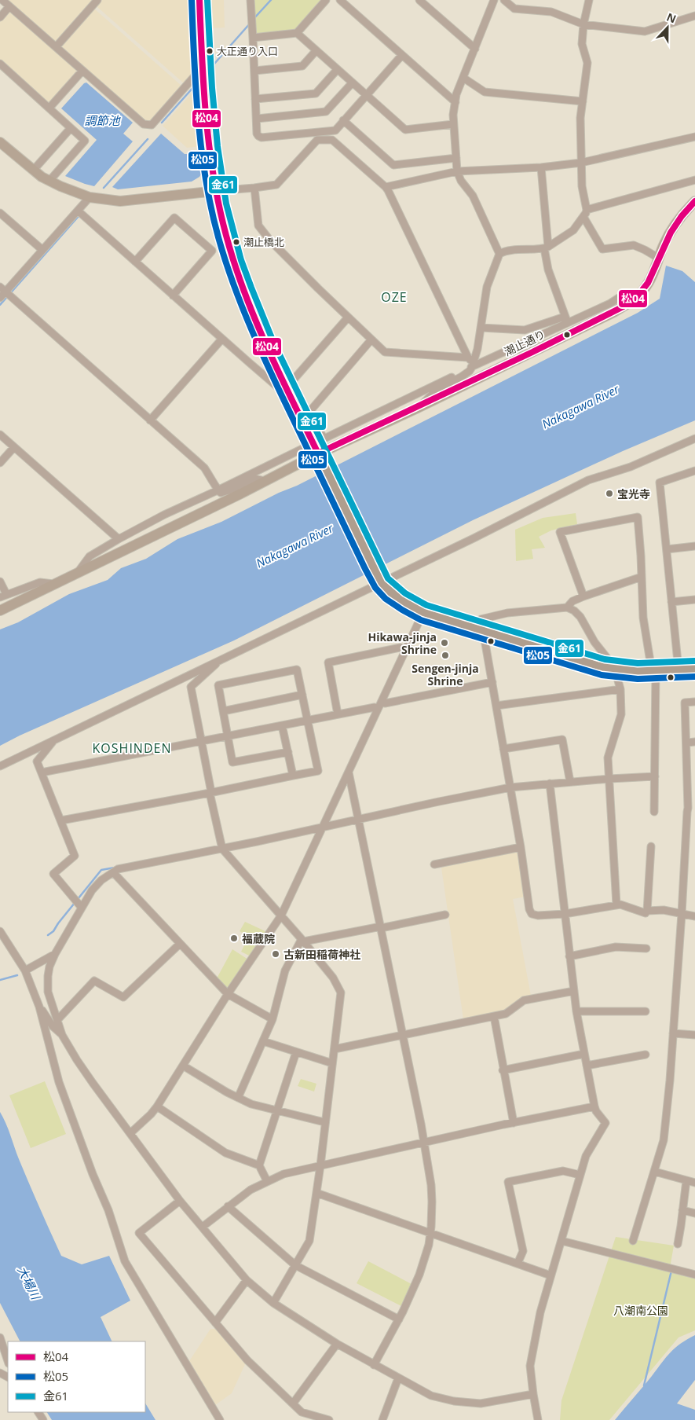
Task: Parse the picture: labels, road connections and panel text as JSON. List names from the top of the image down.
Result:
{
  "streets": {
    "street": ["潮止通り"]
  },
  "districts": ["OZE", "KOSHINDEN"],
  "water": ["調節池", "Nakagawa River", "大場川"],
  "parks": ["八潮南公園"],
  "places": [
    "大正通り入口",
    "潮止橋北",
    "宝光寺",
    "Hikawa-jinja Shrine",
    "Sengen-jinja Shrine",
    "福蔵院",
    "古新田稲荷神社"
  ],
  "lines": ["transit line 松04", "transit line 松05", "transit line 金61"],
  "legend": ["松04", "松05", "金61"],
  "north": "top"
}
